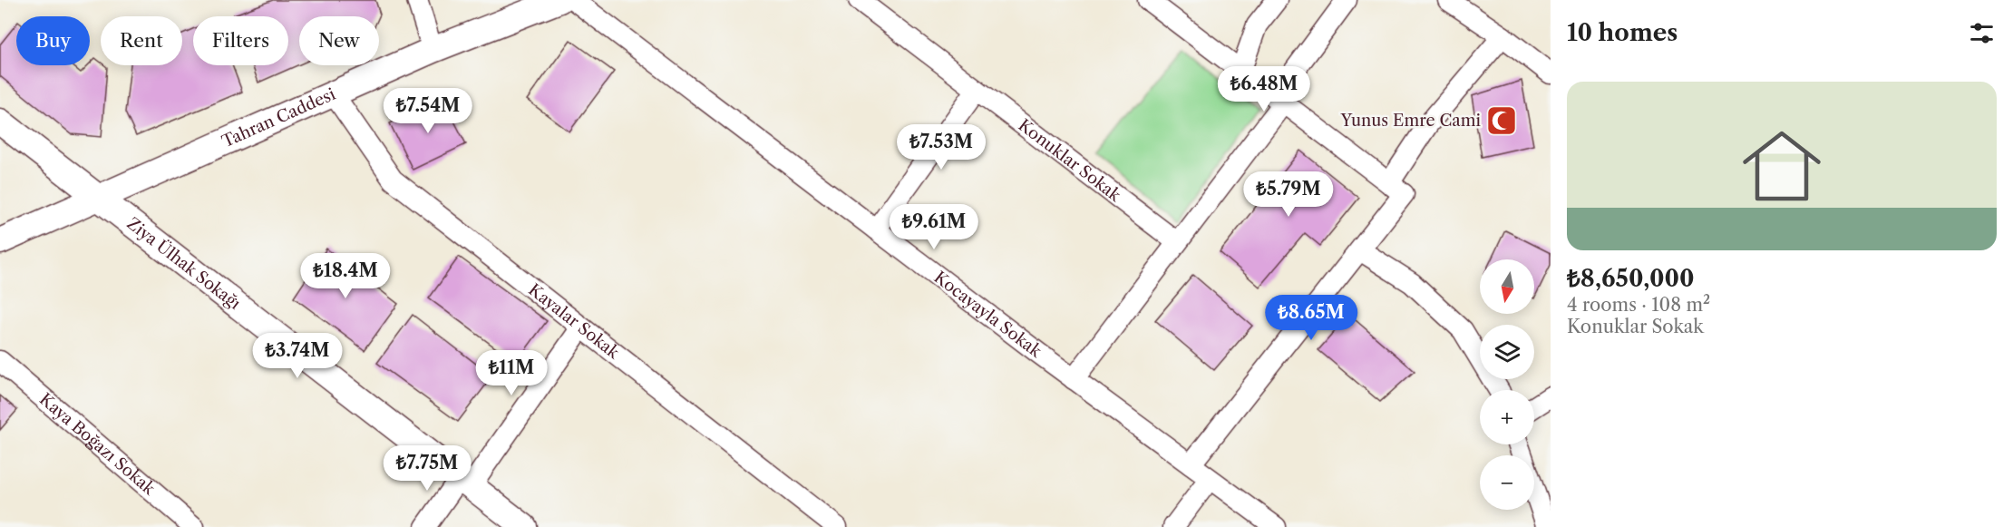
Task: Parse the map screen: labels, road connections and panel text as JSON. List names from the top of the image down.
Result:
{
  "streets": {
    "street": [
      "Tahran Caddesi",
      "Konuklar Sokak",
      "Ziya Ülhak Sokağı",
      "Kocayayla Sokak",
      "Kayalar Sokak",
      "Kaya Boğazı Sokak"
    ]
  },
  "crossings": [
    ["Tahran Caddesi", "Ziya Ülhak Sokağı"],
    ["Tahran Caddesi", "Kayalar Sokak"]
  ],
  "places": {
    "mosque": ["Yunus Emre Cami"]
  },
  "north": "bottom",
  "page": {
    "heading": "10 homes",
    "chip": [
      "Buy",
      "Rent",
      "Filters",
      "New"
    ],
    "list": [
      {
        "name": "₺8,650,000",
        "note": "4 rooms · 108 m² · Konuklar Sokak"
      }
    ],
    "price": [
      "₺6.48M",
      "₺7.54M",
      "₺7.53M",
      "₺5.79M",
      "₺9.61M",
      "₺18.4M",
      "₺8.65M",
      "₺3.74M",
      "₺11M",
      "₺7.75M"
    ],
    "map_buttons": ["+", "−"]
  }
}
